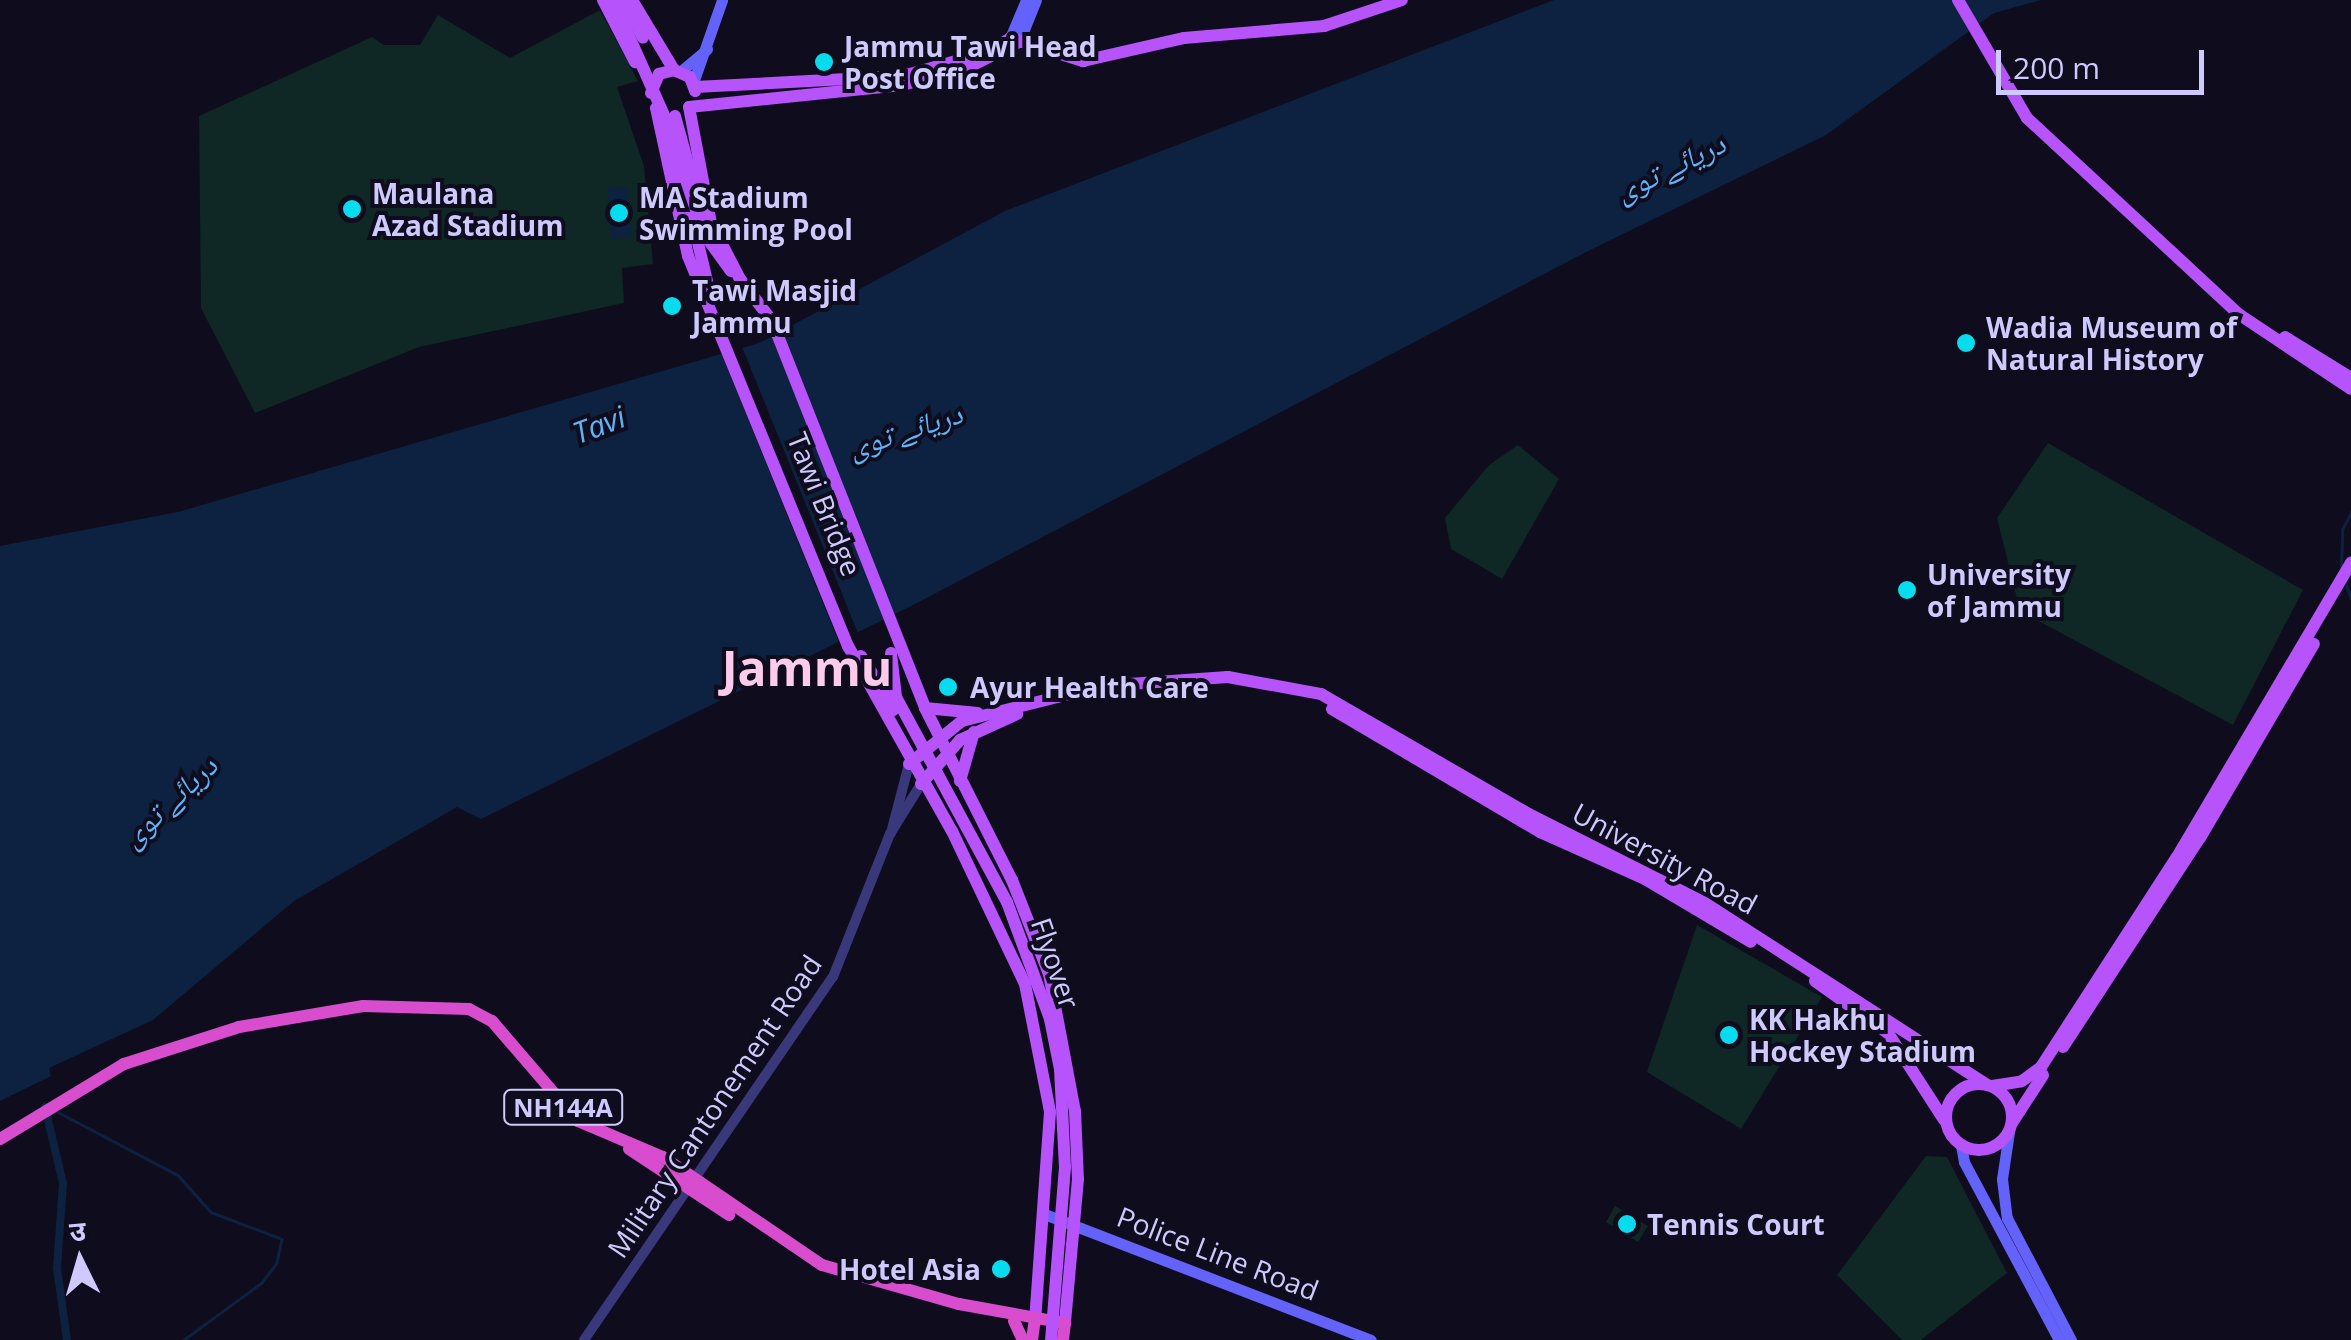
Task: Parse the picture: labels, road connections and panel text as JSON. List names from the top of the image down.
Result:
{
  "streets": {
    "highway": ["NH144A"],
    "main road": [
      "Tawi Bridge",
      "University Road",
      "Flyover",
      "Police Line Road"
    ],
    "street": ["Military Cantonement Road"]
  },
  "crossings": [
    ["Tawi Bridge", "Flyover"],
    ["Military Cantonement Road", "NH144A"]
  ],
  "districts": ["Jammu"],
  "water": ["دریائے توی", "Tavi"],
  "places": [
    "Jammu Tawi Head Post Office",
    "Maulana Azad Stadium",
    "MA Stadium Swimming Pool",
    "Tawi Masjid Jammu",
    "Wadia Museum of Natural History",
    "University of Jammu",
    "Ayur Health Care",
    "KK Hakhu Hockey Stadium",
    "Tennis Court",
    "Hotel Asia"
  ],
  "scale_bar": "200 m",
  "north": "top"
}
